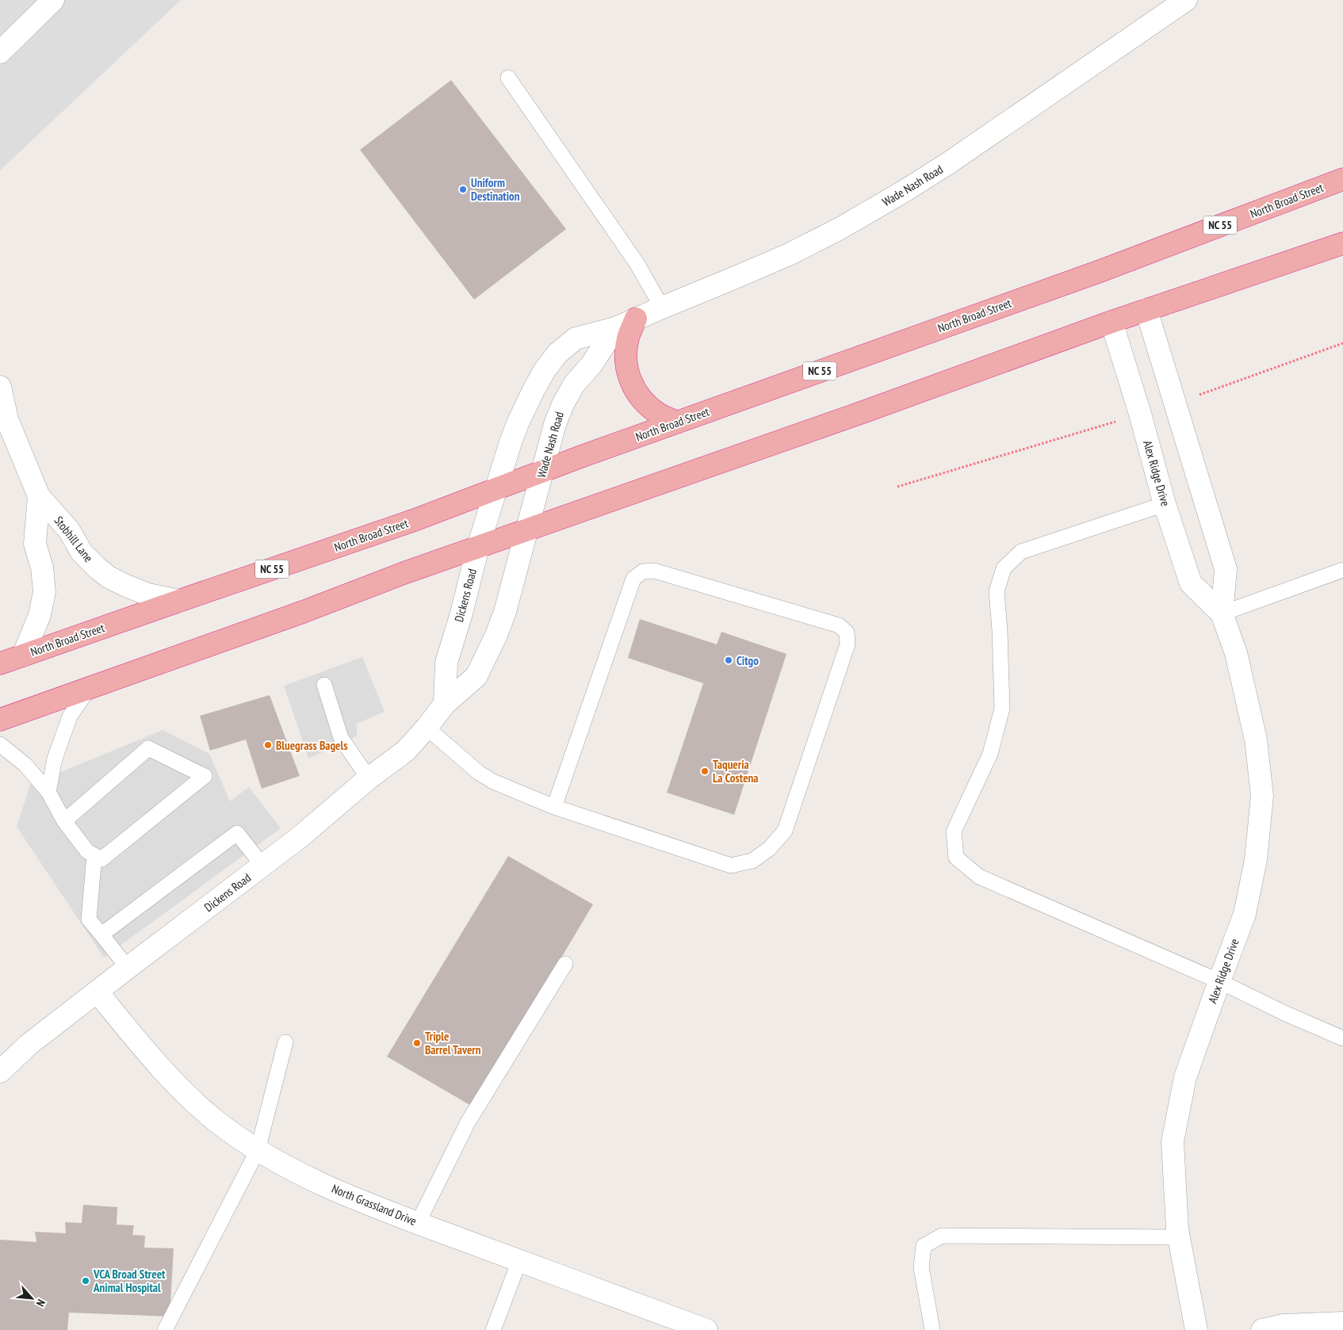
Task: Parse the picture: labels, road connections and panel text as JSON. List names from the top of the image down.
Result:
{
  "streets": {
    "highway": ["North Broad Street", "NC 55"],
    "street": [
      "Wade Nash Road",
      "Alex Ridge Drive",
      "Stobhill Lane",
      "Dickens Road",
      "North Grassland Drive"
    ]
  },
  "crossings": [
    ["Wade Nash Road", "North Broad Street"],
    ["Wade Nash Road", "Dickens Road"],
    ["North Broad Street", "Stobhill Lane"],
    ["North Broad Street", "Dickens Road"],
    ["Dickens Road", "North Grassland Drive"]
  ],
  "places": [
    "Uniform Destination",
    "Citgo",
    "Bluegrass Bagels",
    "Taqueria La Costena",
    "Triple Barrel Tavern",
    "VCA Broad Street Animal Hospital"
  ],
  "north": "bottom right"
}
